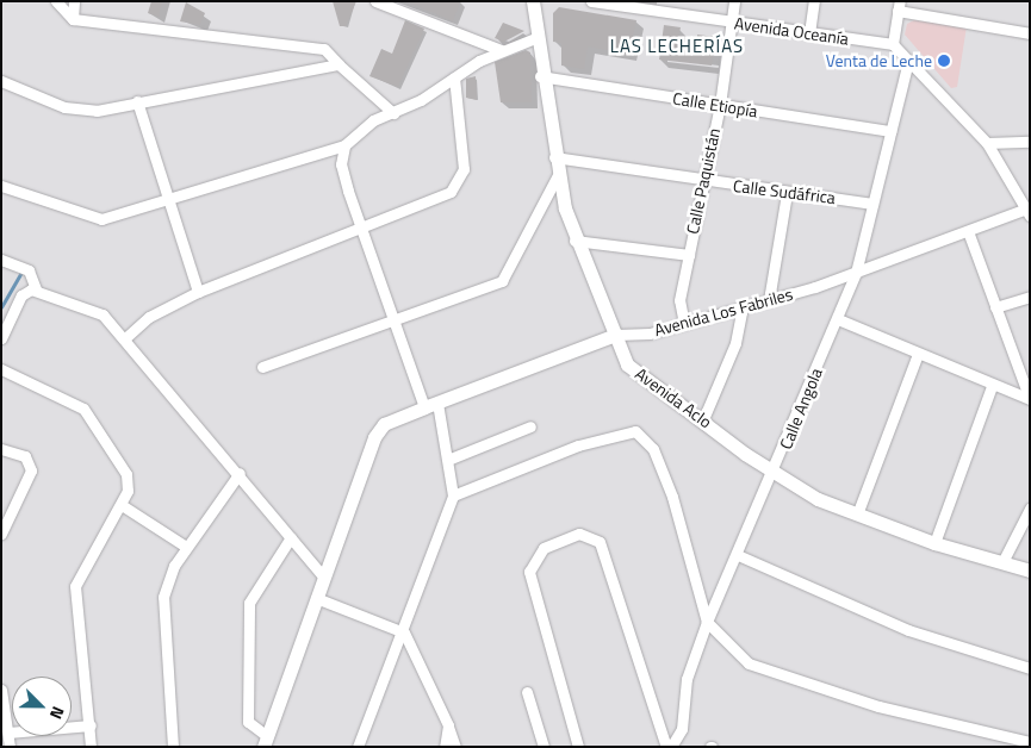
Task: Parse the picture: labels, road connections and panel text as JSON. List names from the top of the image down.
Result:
{
  "streets": {
    "street": [
      "Avenida Oceanía",
      "Calle Etiopía",
      "Calle Paquistán",
      "Calle Sudáfrica",
      "Avenida Los Fabriles",
      "Avenida Aclo",
      "Calle Angola"
    ]
  },
  "crossings": [
    ["Avenida Oceanía", "Calle Paquistán"],
    ["Calle Etiopía", "Calle Paquistán"],
    ["Calle Etiopía", "Avenida Aclo"],
    ["Calle Etiopía", "Calle Angola"],
    ["Calle Paquistán", "Calle Sudáfrica"],
    ["Calle Paquistán", "Avenida Los Fabriles"],
    ["Calle Sudáfrica", "Avenida Aclo"],
    ["Calle Sudáfrica", "Calle Angola"],
    ["Avenida Los Fabriles", "Avenida Aclo"],
    ["Avenida Los Fabriles", "Calle Angola"],
    ["Avenida Aclo", "Calle Angola"]
  ],
  "districts": ["LAS LECHERÍAS"],
  "places": ["Venta de Leche"],
  "north": "bottom right"
}
